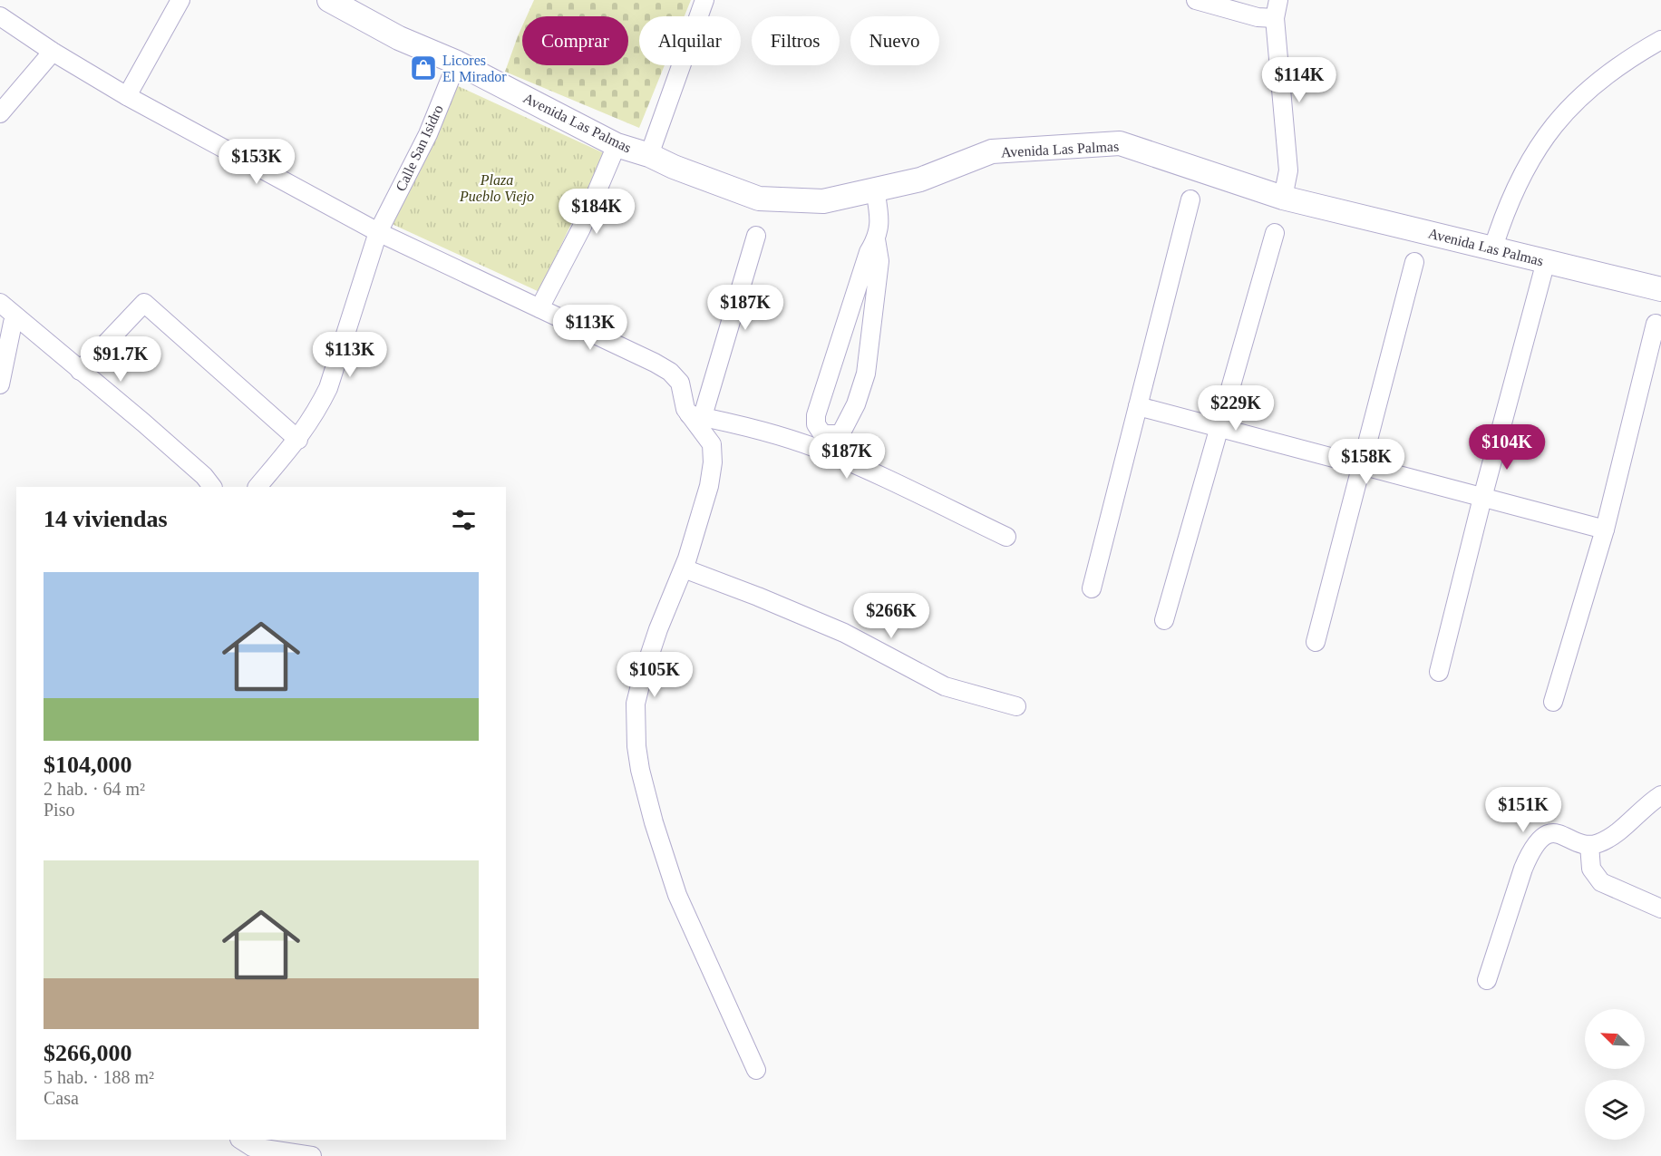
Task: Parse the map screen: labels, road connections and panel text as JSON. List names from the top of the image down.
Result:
{
  "streets": {
    "street": ["Avenida Las Palmas", "Calle San Isidro"]
  },
  "crossings": [
    ["Avenida Las Palmas", "Calle San Isidro"]
  ],
  "parks": ["Plaza Pueblo Viejo"],
  "places": {
    "shop": ["Licores El Mirador"]
  },
  "north": "top left",
  "page": {
    "chip": [
      "Comprar",
      "Alquilar",
      "Filtros",
      "Nuevo"
    ],
    "price": [
      "$114K",
      "$153K",
      "$184K",
      "$187K",
      "$113K",
      "$113K",
      "$91.7K",
      "$229K",
      "$104K",
      "$187K",
      "$158K",
      "$266K",
      "$105K",
      "$151K"
    ],
    "heading": "14 viviendas",
    "list": [
      {
        "name": "$104,000",
        "note": "2 hab. · 64 m² · Piso"
      },
      {
        "name": "$266,000",
        "note": "5 hab. · 188 m² · Casa"
      }
    ]
  }
}
